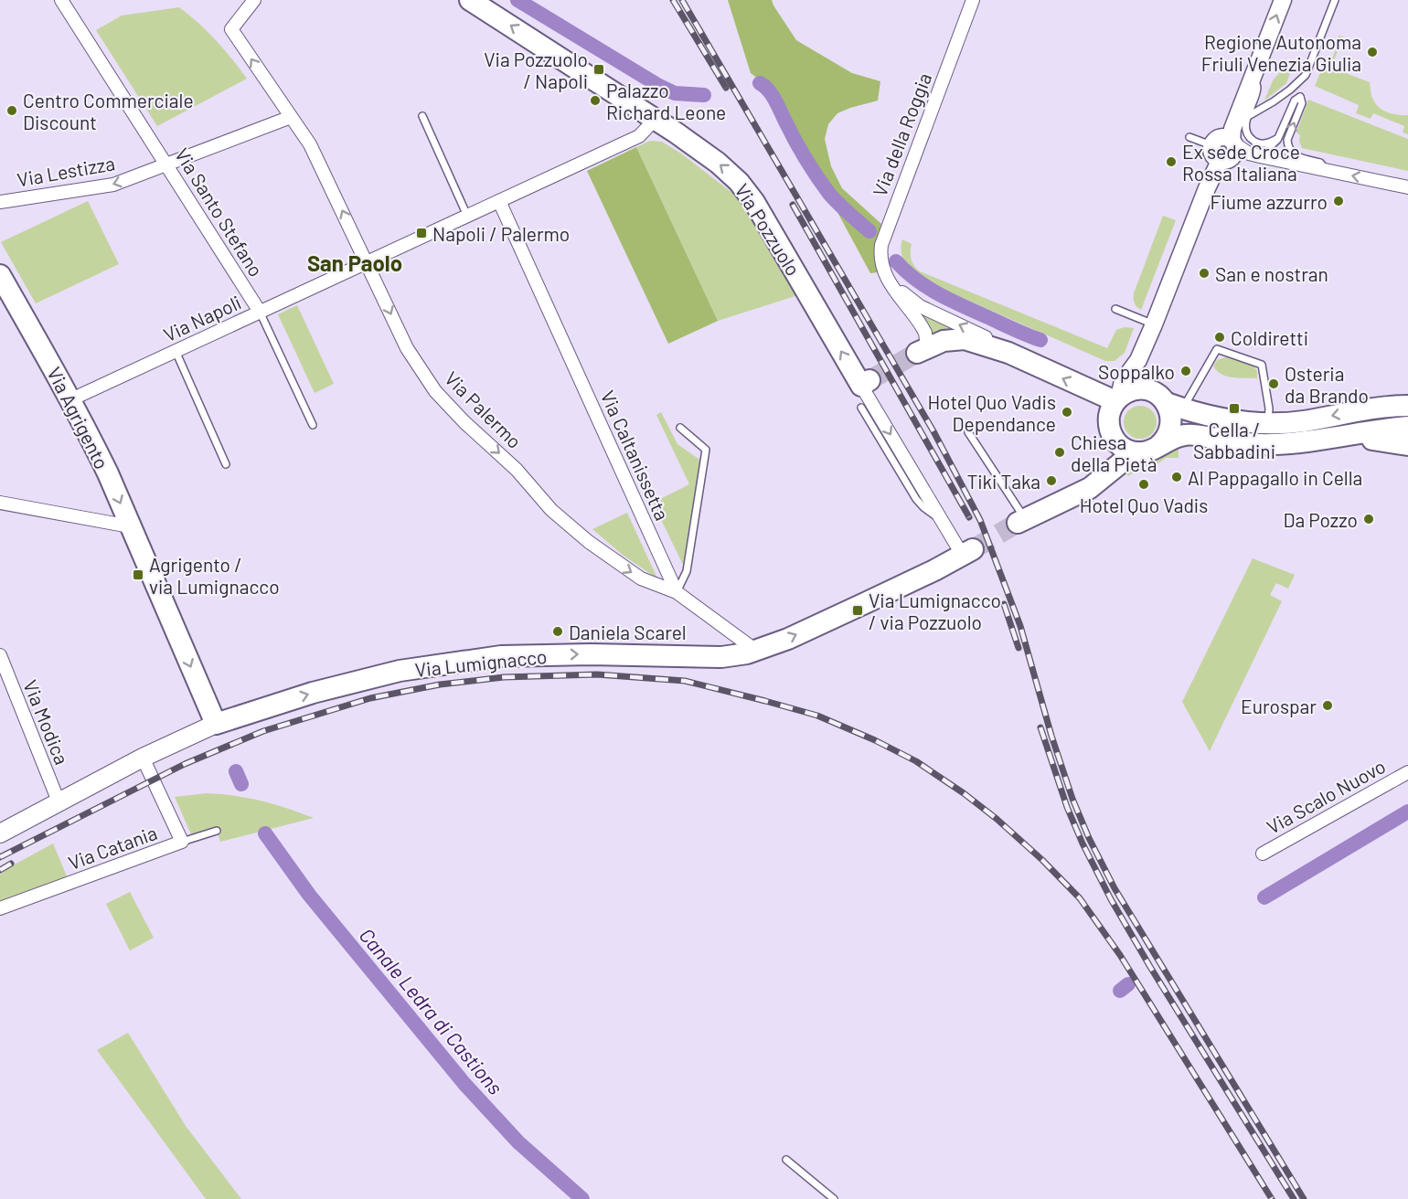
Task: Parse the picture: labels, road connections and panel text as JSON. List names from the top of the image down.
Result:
{
  "streets": {
    "main road": ["Via Pozzuolo", "Via Agrigento", "Via Lumignacco"],
    "street": [
      "Via della Roggia",
      "Via Lestizza",
      "Via Santo Stefano",
      "Via Napoli",
      "Via Palermo",
      "Via Caltanissetta",
      "Via Modica",
      "Via Scalo Nuovo",
      "Via Catania"
    ]
  },
  "crossings": [
    ["Via Lestizza", "Via Santo Stefano"],
    ["Via Lestizza", "Via Palermo"],
    ["Via Santo Stefano", "Via Napoli"],
    ["Via Pozzuolo", "Via Napoli"],
    ["Via Pozzuolo", "Via Lumignacco"],
    ["Via Napoli", "Via Palermo"],
    ["Via Napoli", "Via Agrigento"],
    ["Via Napoli", "Via Caltanissetta"],
    ["Via Palermo", "Via Caltanissetta"],
    ["Via Palermo", "Via Lumignacco"],
    ["Via Agrigento", "Via Lumignacco"],
    ["Via Lumignacco", "Via Modica"],
    ["Via Lumignacco", "Via Catania"]
  ],
  "one_way": ["Via Lestizza", "Via Agrigento", "Via Lumignacco"],
  "districts": ["San Paolo"],
  "water": ["Canale Ledra di Castions"],
  "places": {
    "other": [
      "Regione Autonoma Friuli Venezia Giulia",
      "Palazzo Richard Leone",
      "Centro Commerciale Discount",
      "Ex sede Croce Rossa Italiana",
      "Fiume azzurro",
      "San e nostran",
      "Coldiretti",
      "Soppalko",
      "Osteria da Brando",
      "Hotel Quo Vadis Dependance",
      "Chiesa della Pietà",
      "Al Pappagallo in Cella",
      "Tiki Taka",
      "Hotel Quo Vadis",
      "Da Pozzo",
      "Daniela Scarel",
      "Eurospar"
    ],
    "transit": [
      "Via Pozzuolo / Napoli",
      "Napoli / Palermo",
      "Cella / Sabbadini",
      "Agrigento / via Lumignacco",
      "Via Lumignacco / via Pozzuolo"
    ]
  }
}
